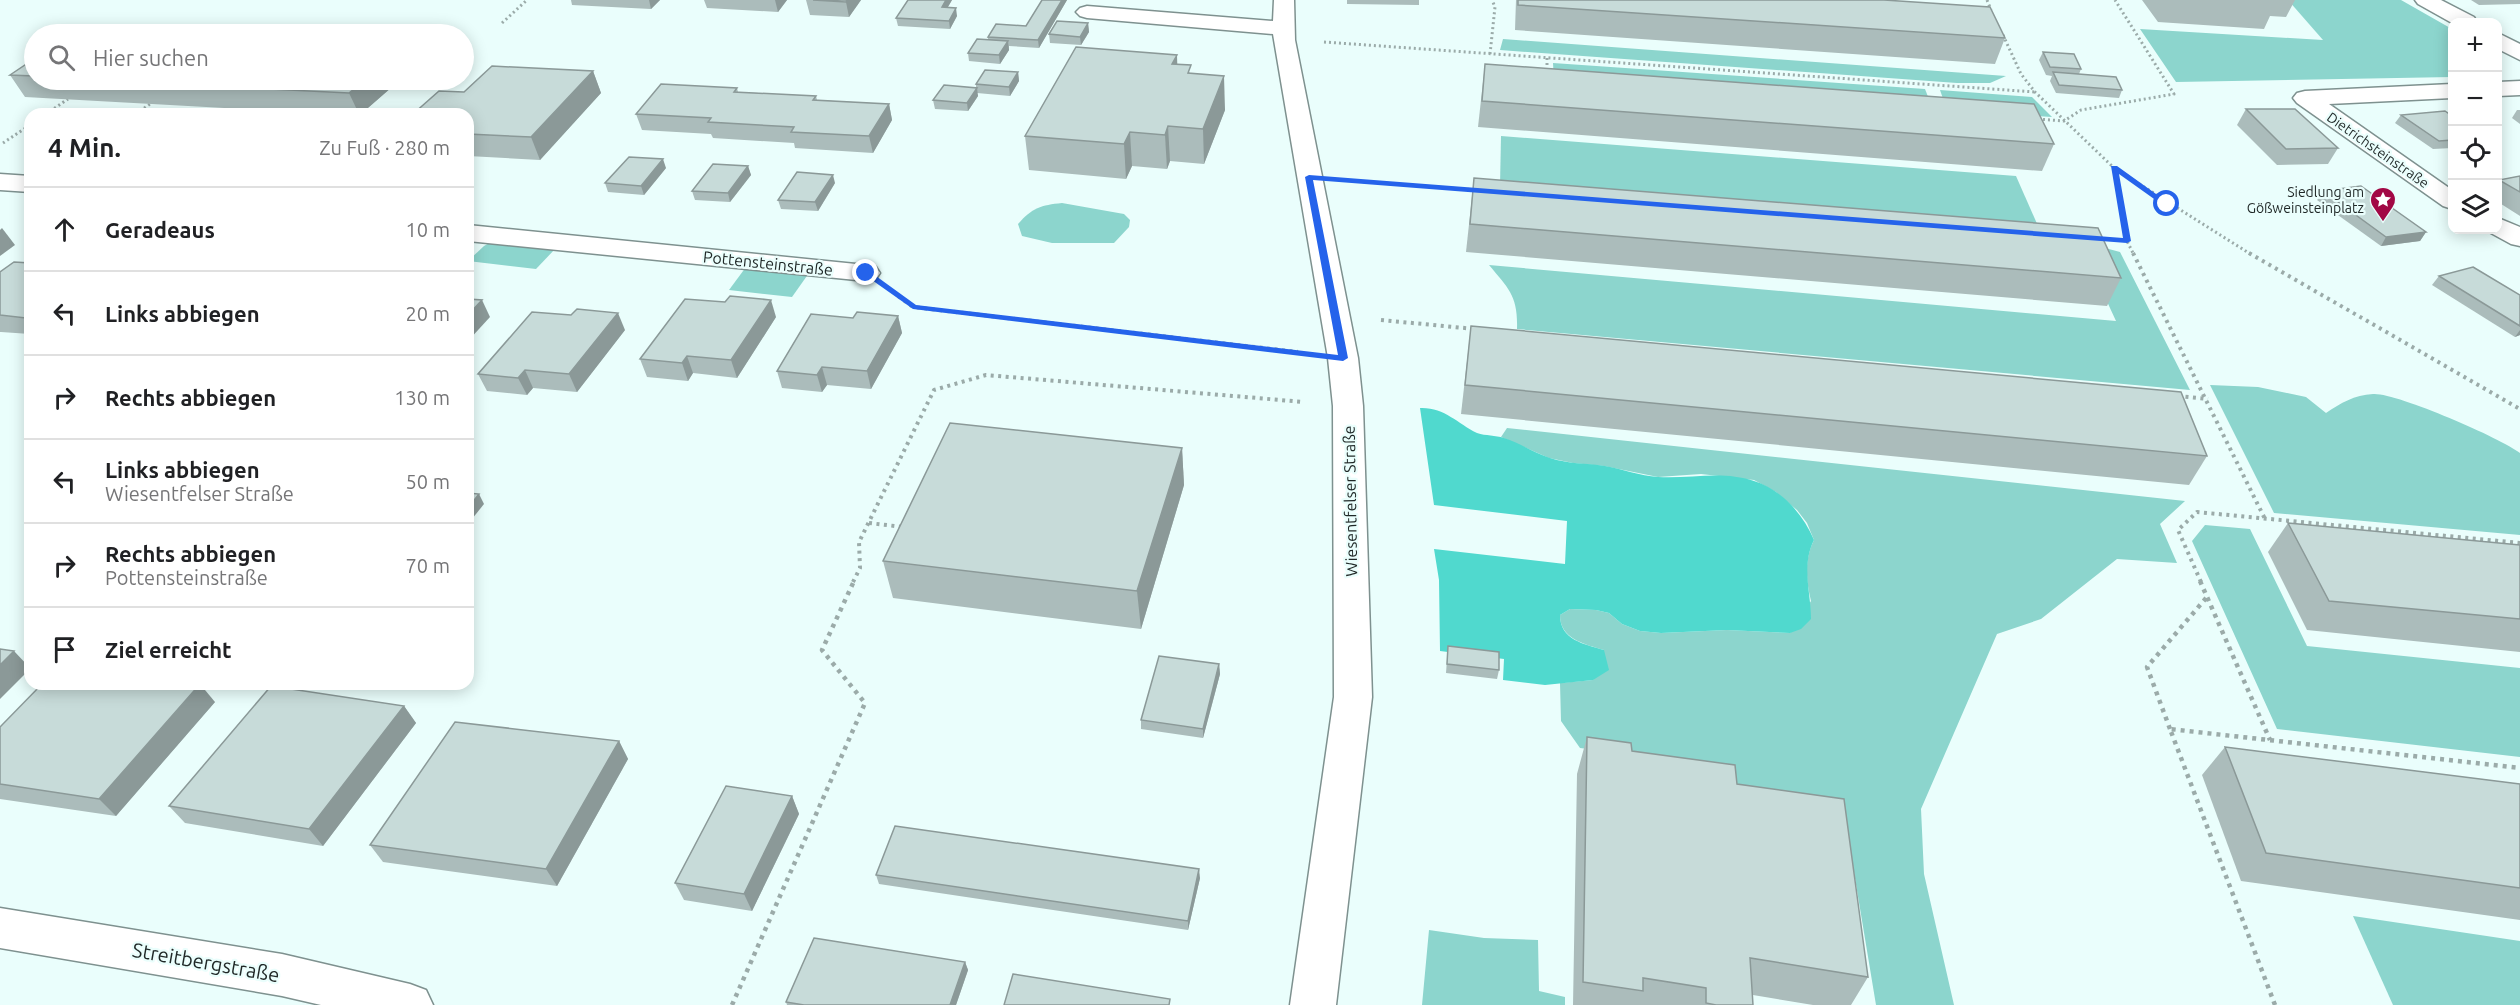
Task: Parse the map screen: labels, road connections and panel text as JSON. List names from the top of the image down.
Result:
{
  "streets": {
    "street": [
      "Dietrichsteinstraße",
      "Pottensteinstraße",
      "Wiesentfelser Straße",
      "Streitbergstraße"
    ]
  },
  "places": {
    "place": ["Siedlung am Gößweinsteinplatz"]
  },
  "page": {
    "map_buttons": ["+", "−"],
    "search": "Hier suchen",
    "heading": ["4 Min.", "Zu Fuß · 280 m"],
    "list": [
      ["Geradeaus", "10 m"],
      ["Links abbiegen", "20 m"],
      ["Rechts abbiegen", "130 m"],
      ["Links abbiegen", "Wiesentfelser Straße", "50 m"],
      ["Rechts abbiegen", "Pottensteinstraße", "70 m"],
      "Ziel erreicht"
    ]
  }
}
